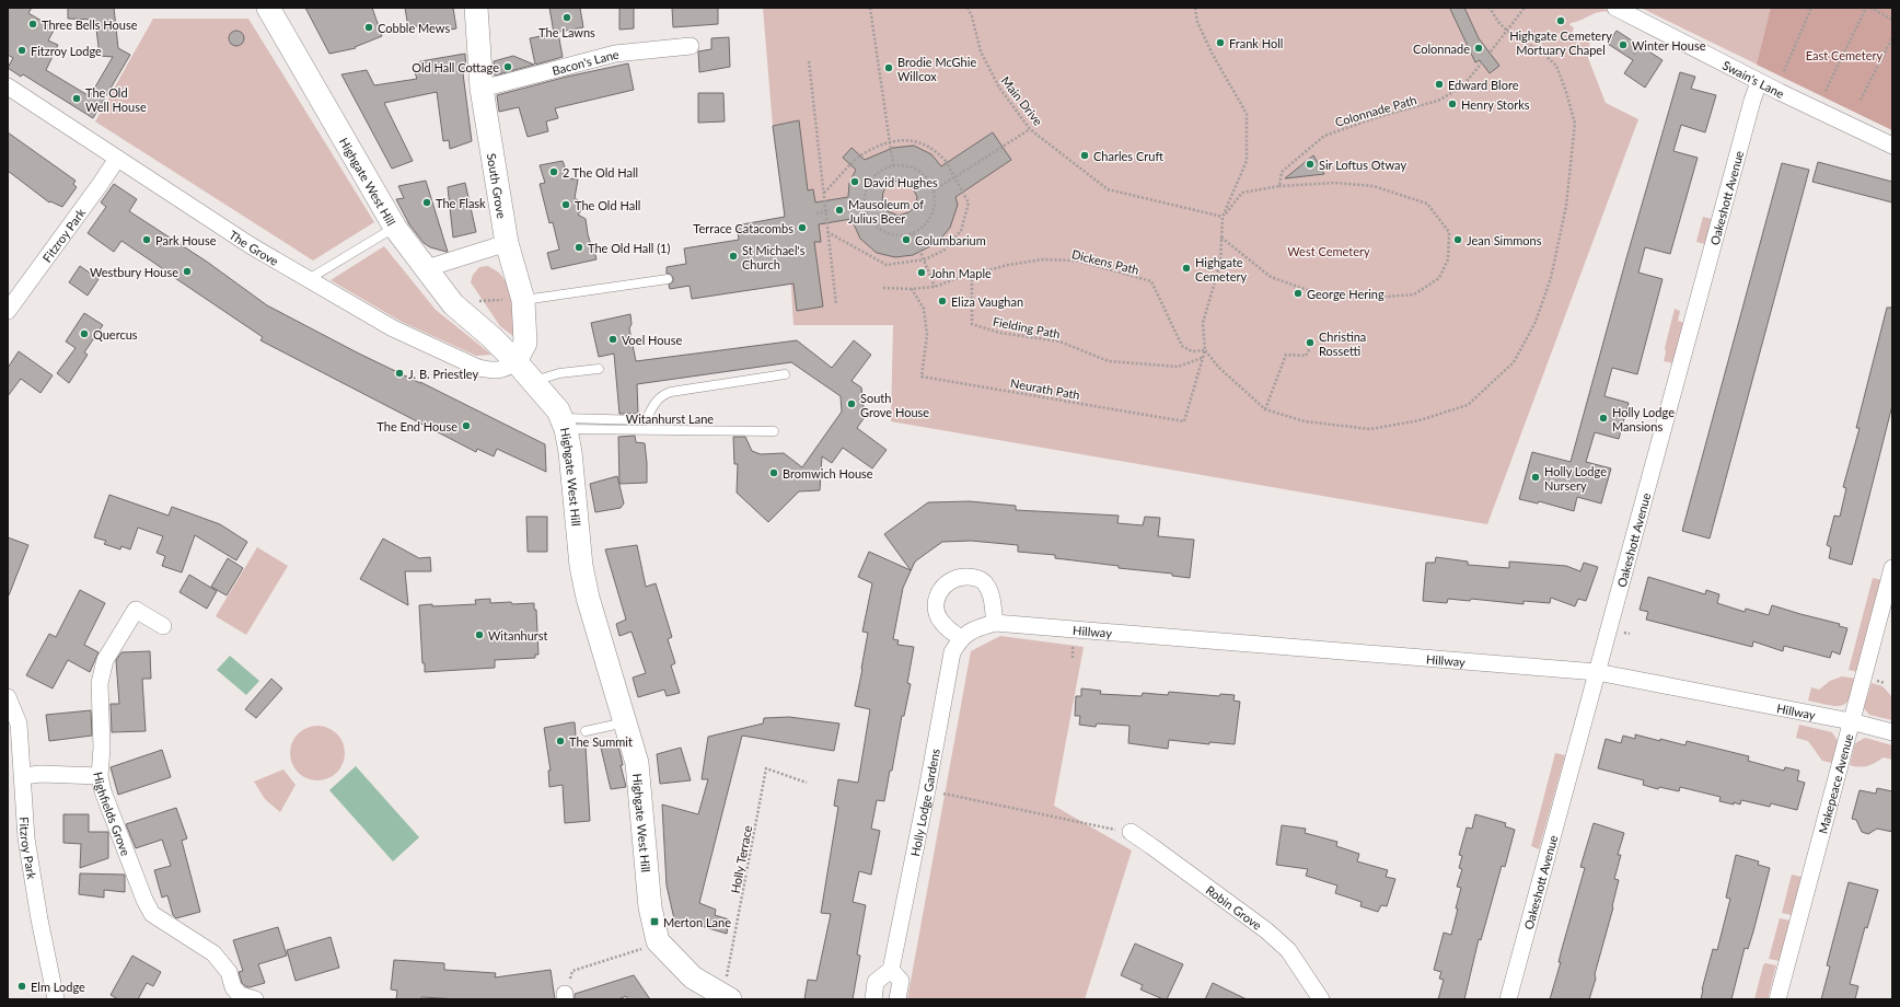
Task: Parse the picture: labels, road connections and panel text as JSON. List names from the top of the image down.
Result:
{
  "streets": {
    "street": [
      "Bacon's Lane",
      "Swain's Lane",
      "Highgate West Hill",
      "South Grove",
      "Oakeshott Avenue",
      "Fitzroy Park",
      "The Grove",
      "Hillway",
      "Makepeace Avenue",
      "Holly Lodge Gardens",
      "Highfields Grove",
      "Robin Grove"
    ],
    "lane": ["Witanhurst Lane"],
    "path": [
      "Main Drive",
      "Colonnade Path",
      "Dickens Path",
      "Fielding Path",
      "Neurath Path",
      "Holly Terrace"
    ]
  },
  "crossings": [
    ["Bacon's Lane", "South Grove"],
    ["Swain's Lane", "Oakeshott Avenue"],
    ["Highgate West Hill", "South Grove"],
    ["Highgate West Hill", "The Grove"],
    ["Highgate West Hill", "Witanhurst Lane"],
    ["South Grove", "The Grove"],
    ["Oakeshott Avenue", "Hillway"],
    ["Fitzroy Park", "The Grove"],
    ["Dickens Path", "Fielding Path"],
    ["Dickens Path", "Neurath Path"],
    ["Fielding Path", "Neurath Path"],
    ["Hillway", "Makepeace Avenue"],
    ["Hillway", "Holly Lodge Gardens"]
  ],
  "parks": ["East Cemetery", "West Cemetery"],
  "places": {
    "other": [
      "The Lawns",
      "Highgate Cemetery Mortuary Chapel",
      "Three Bells House",
      "Cobble Mews",
      "Frank Holl",
      "Winter House",
      "Colonnade",
      "Fitzroy Lodge",
      "Old Hall Cottage",
      "Brodie McGhie Willcox",
      "Edward Blore",
      "The Old Well House",
      "Henry Storks",
      "Charles Cruft",
      "Sir Loftus Otway",
      "2 The Old Hall",
      "David Hughes",
      "The Flask",
      "The Old Hall",
      "Mausoleum of Julius Beer",
      "Terrace Catacombs",
      "Park House",
      "Columbarium",
      "Jean Simmons",
      "The Old Hall (1)",
      "St Michael's Church",
      "Highgate Cemetery",
      "Westbury House",
      "John Maple",
      "George Hering",
      "Eliza Vaughan",
      "Quercus",
      "Voel House",
      "Christina Rossetti",
      "J. B. Priestley",
      "South Grove House",
      "Holly Lodge Mansions",
      "The End House",
      "Bromwich House",
      "Holly Lodge Nursery",
      "Witanhurst",
      "The Summit",
      "Elm Lodge"
    ],
    "transit": ["Merton Lane"]
  }
}
